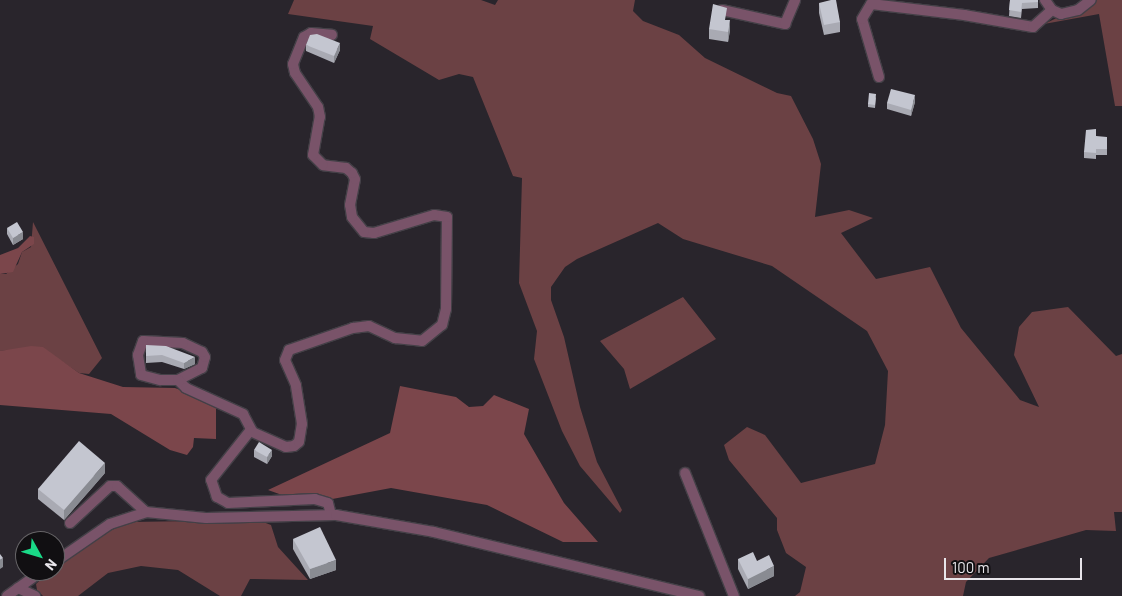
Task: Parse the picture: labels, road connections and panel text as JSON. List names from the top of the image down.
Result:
{
  "scale_bar": "100 m",
  "north": "bottom right"
}
